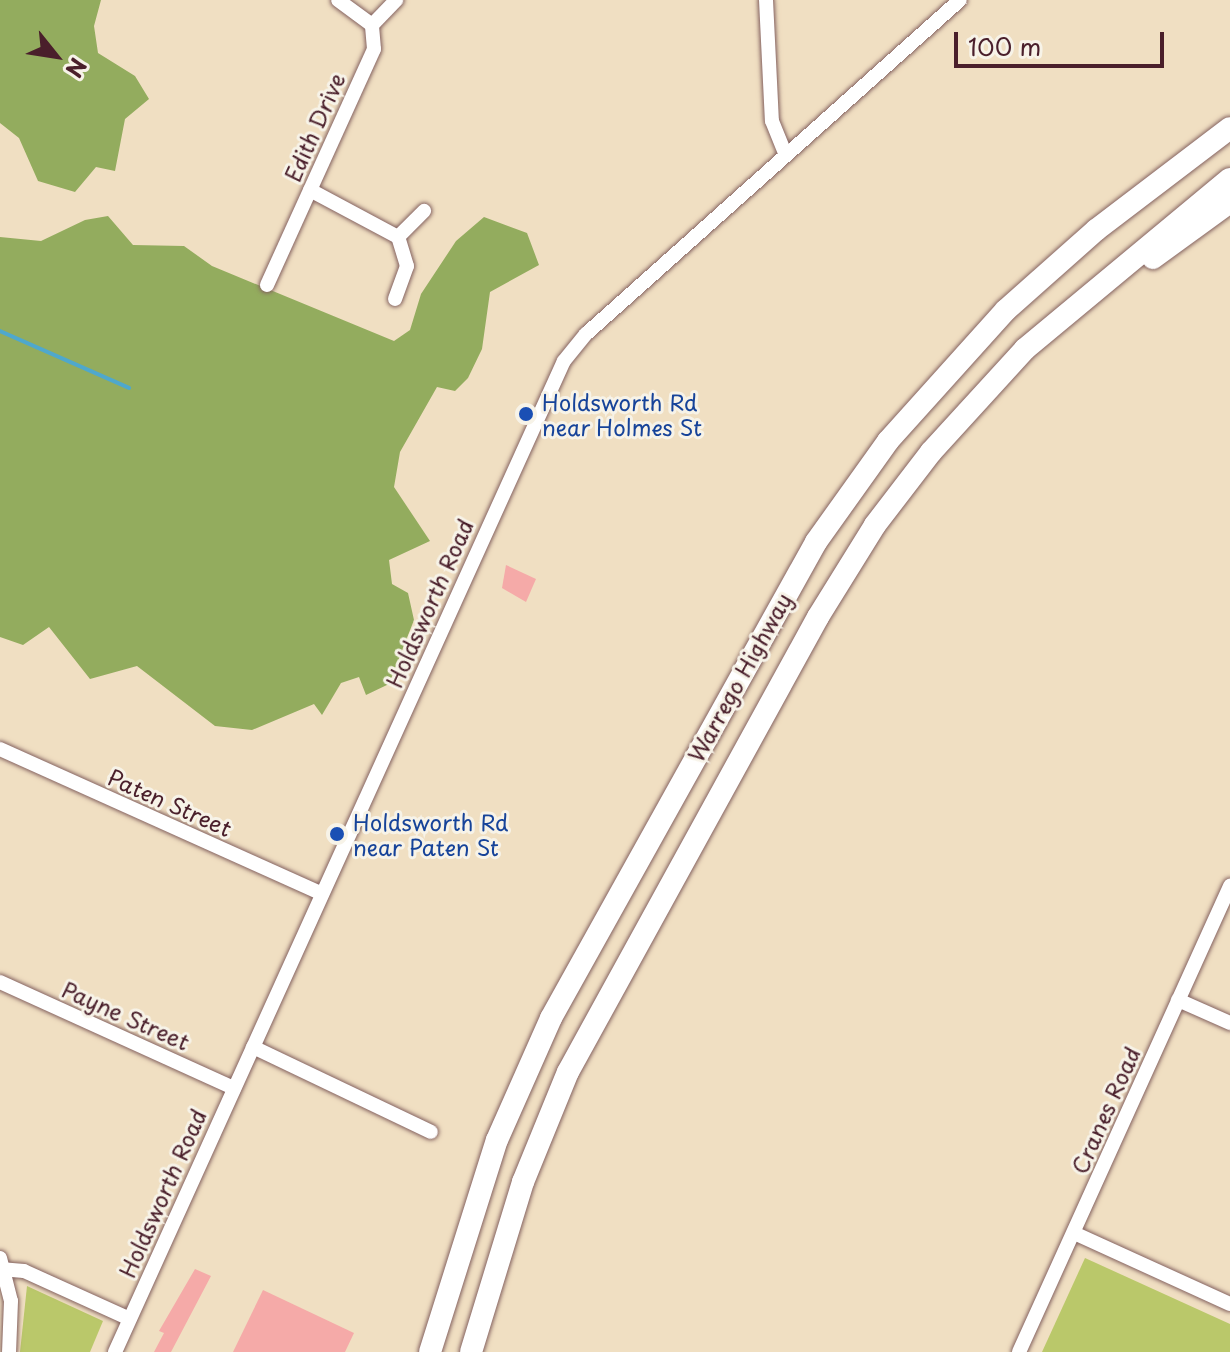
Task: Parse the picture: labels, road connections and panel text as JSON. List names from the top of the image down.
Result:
{
  "streets": {
    "highway": ["Warrego Highway"],
    "street": [
      "Edith Drive",
      "Holdsworth Road",
      "Paten Street",
      "Payne Street",
      "Cranes Road"
    ]
  },
  "crossings": [
    ["Holdsworth Road", "Paten Street"],
    ["Holdsworth Road", "Payne Street"]
  ],
  "places": ["Holdsworth Rd near Holmes St", "Holdsworth Rd near Paten St"],
  "scale_bar": "100 m",
  "north": "bottom right"
}
